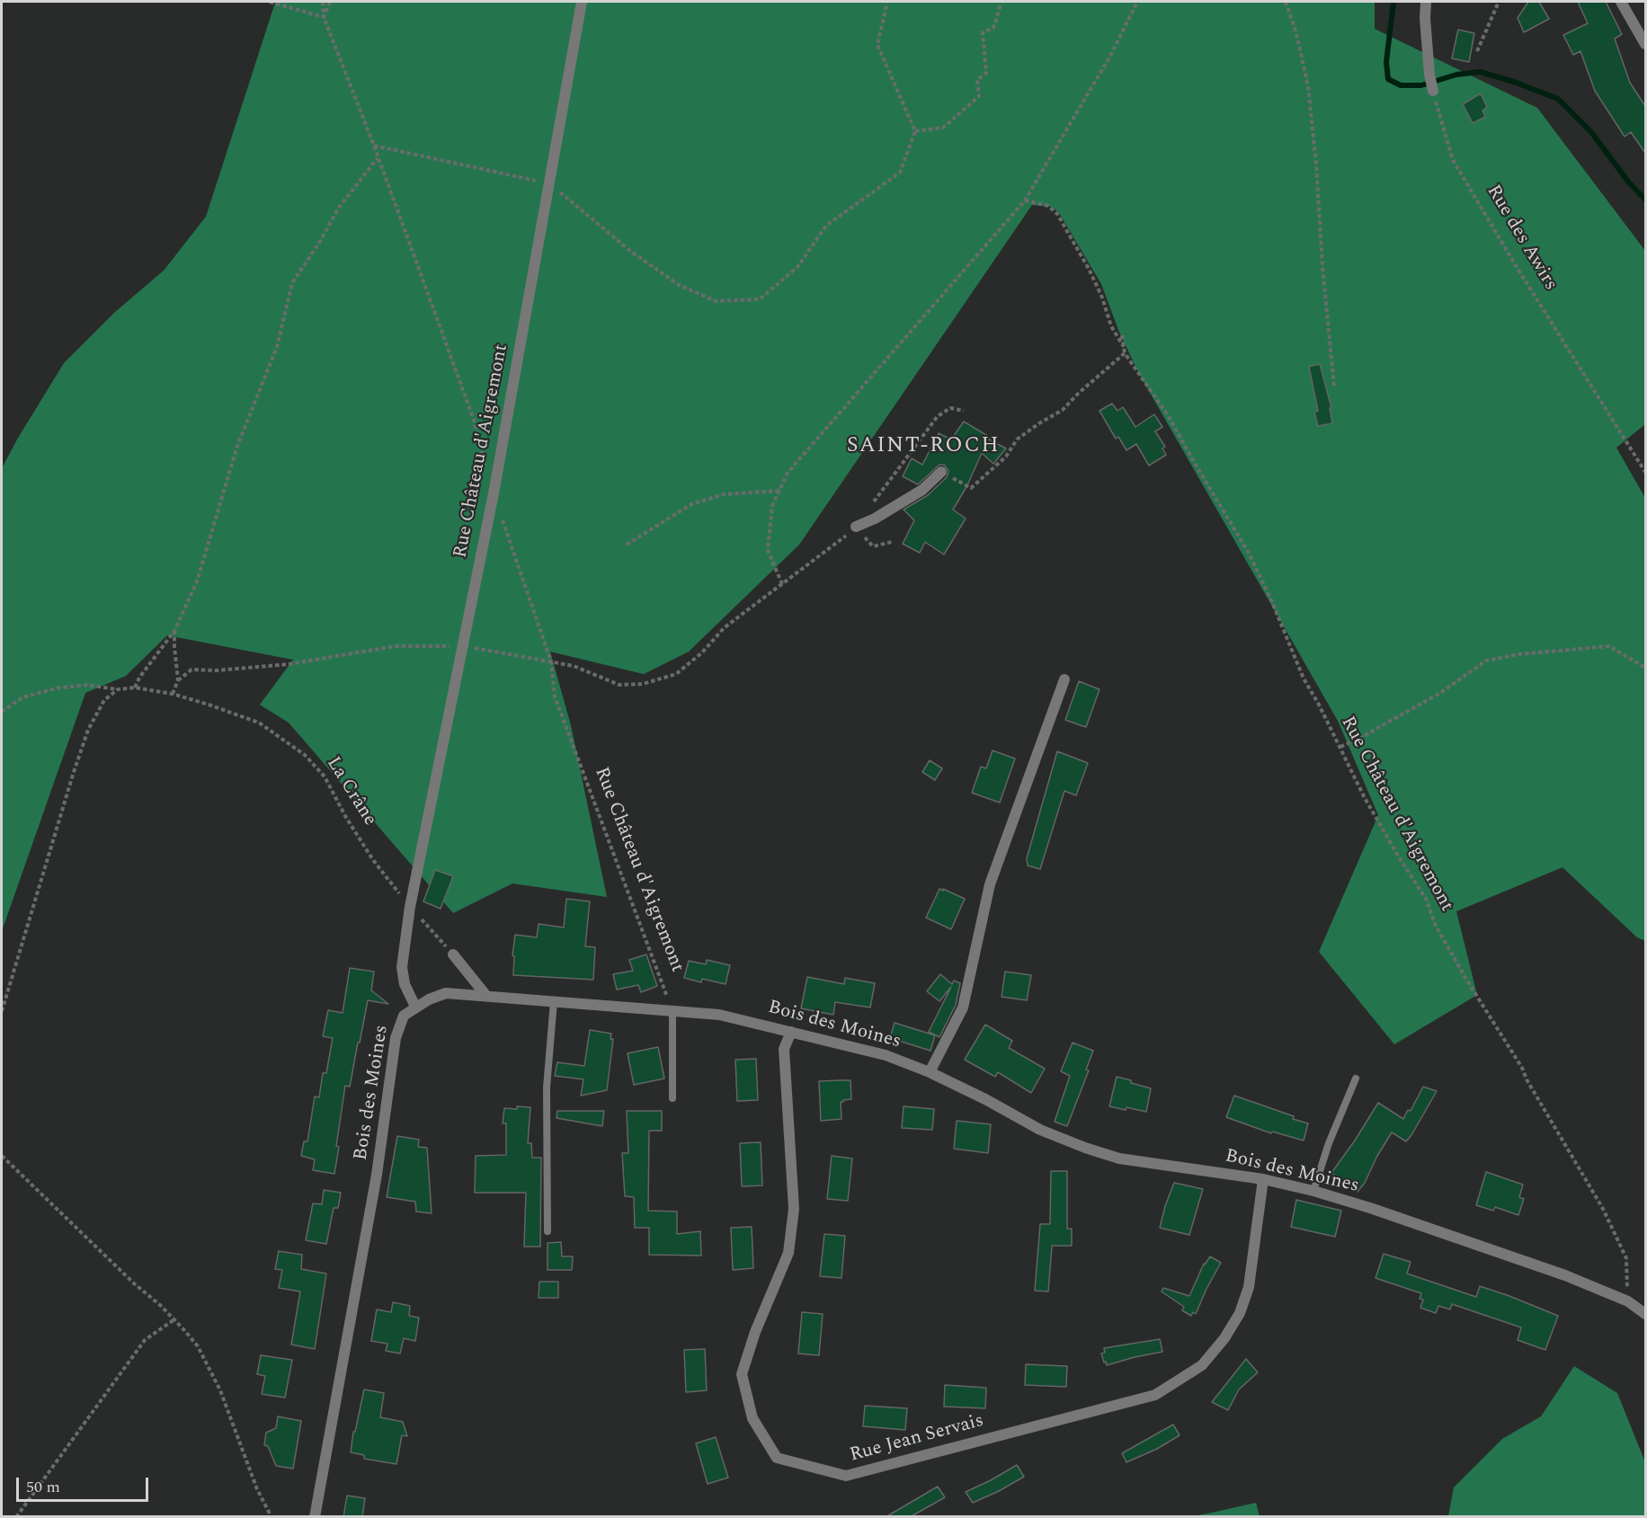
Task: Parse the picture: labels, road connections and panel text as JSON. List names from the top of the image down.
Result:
{
  "streets": {
    "street": ["Rue Château d'Aigremont", "Bois des Moines", "Rue Jean Servais"],
    "path": ["Rue des Awirs", "La Crâne"]
  },
  "crossings": [
    ["Rue Château d'Aigremont", "La Crâne"],
    ["Rue Château d'Aigremont", "Bois des Moines"],
    ["Bois des Moines", "Rue Jean Servais"]
  ],
  "districts": ["SAINT-ROCH"],
  "scale_bar": "50 m"
}
